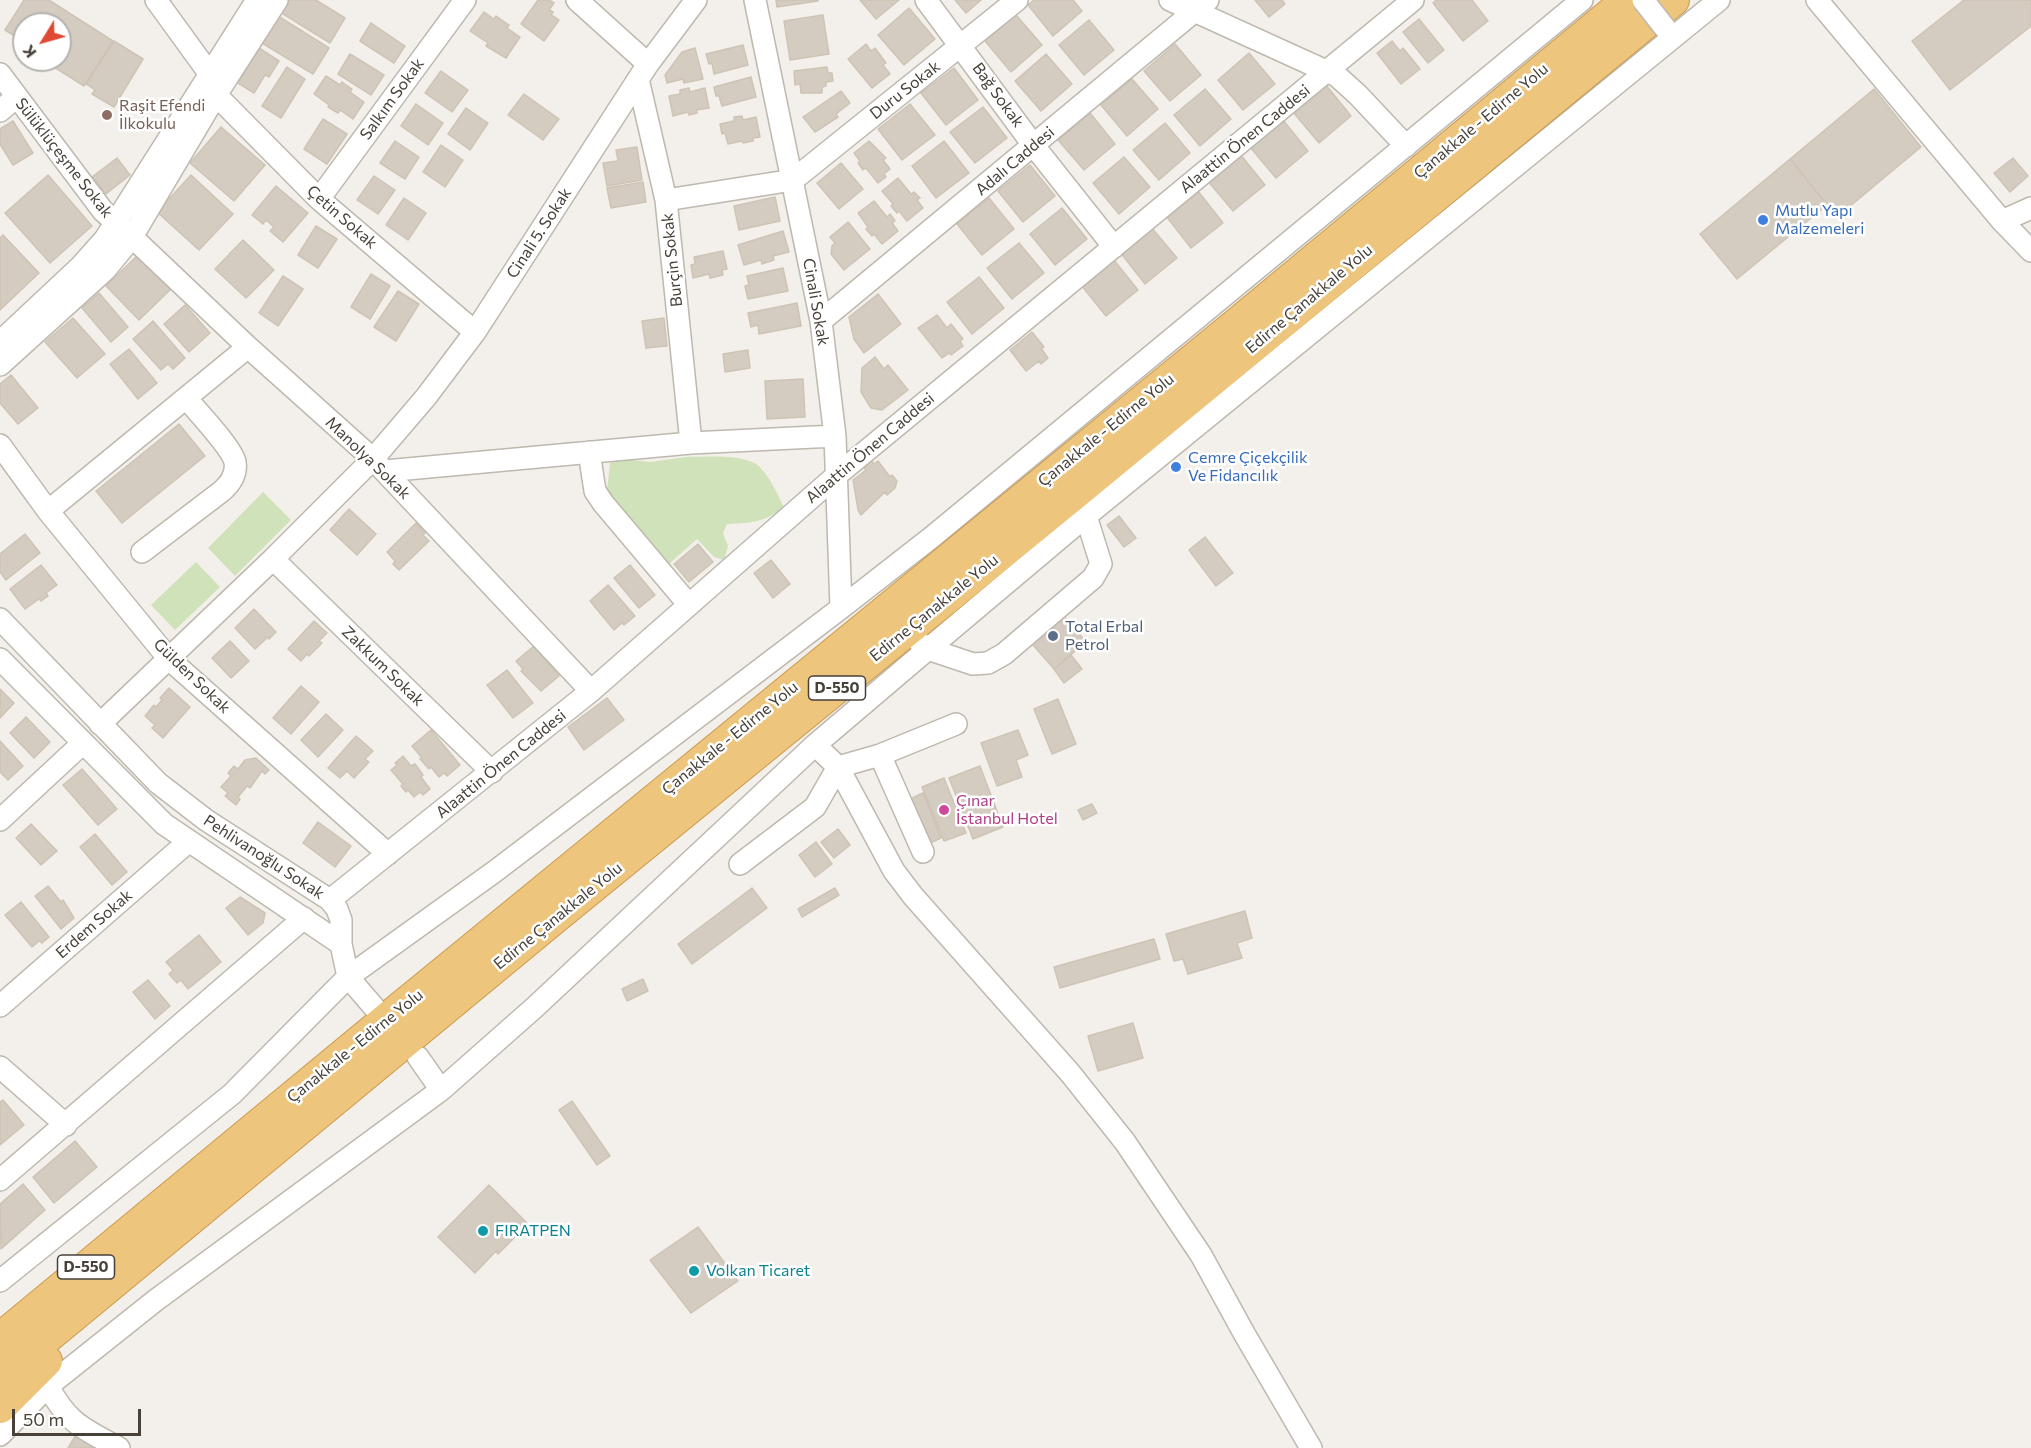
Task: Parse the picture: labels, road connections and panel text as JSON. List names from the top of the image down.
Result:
{
  "streets": {
    "highway": ["Çanakkale - Edirne Yolu", "Edirne Çanakkale Yolu", "D-550"],
    "street": [
      "Duru Sokak",
      "Bağ Sokak",
      "Salkım Sokak",
      "Alaattin Önen Caddesi",
      "Sülüklüçeşme Sokak",
      "Adalı Caddesi",
      "Çetin Sokak",
      "Cinali 5. Sokak",
      "Burçin Sokak",
      "Cinali Sokak",
      "Manolya Sokak",
      "Zakkum Sokak",
      "Gülden Sokak",
      "Pehlivanoğlu Sokak",
      "Erdem Sokak"
    ]
  },
  "crossings": [
    ["Duru Sokak", "Bağ Sokak"],
    ["Duru Sokak", "Cinali Sokak"],
    ["Bağ Sokak", "Alaattin Önen Caddesi"],
    ["Bağ Sokak", "Adalı Caddesi"],
    ["Salkım Sokak", "Çetin Sokak"],
    ["Çanakkale - Edirne Yolu", "Edirne Çanakkale Yolu"],
    ["Alaattin Önen Caddesi", "Cinali Sokak"],
    ["Alaattin Önen Caddesi", "Manolya Sokak"],
    ["Alaattin Önen Caddesi", "Zakkum Sokak"],
    ["Alaattin Önen Caddesi", "Gülden Sokak"],
    ["Alaattin Önen Caddesi", "Pehlivanoğlu Sokak"],
    ["Sülüklüçeşme Sokak", "Manolya Sokak"],
    ["Adalı Caddesi", "Cinali Sokak"],
    ["Çetin Sokak", "Cinali 5. Sokak"],
    ["Cinali 5. Sokak", "Burçin Sokak"],
    ["Cinali 5. Sokak", "Manolya Sokak"],
    ["Cinali 5. Sokak", "Zakkum Sokak"],
    ["Cinali 5. Sokak", "Gülden Sokak"],
    ["Cinali 5. Sokak", "Pehlivanoğlu Sokak"],
    ["Pehlivanoğlu Sokak", "Erdem Sokak"]
  ],
  "places": [
    "Raşit Efendi İlkokulu",
    "Mutlu Yapı Malzemeleri",
    "Cemre Çiçekçilik Ve Fidancılık",
    "Total Erbal Petrol",
    "Çınar İstanbul Hotel",
    "FIRATPEN",
    "Volkan Ticaret"
  ],
  "scale_bar": "50 m",
  "north": "bottom left"
}
